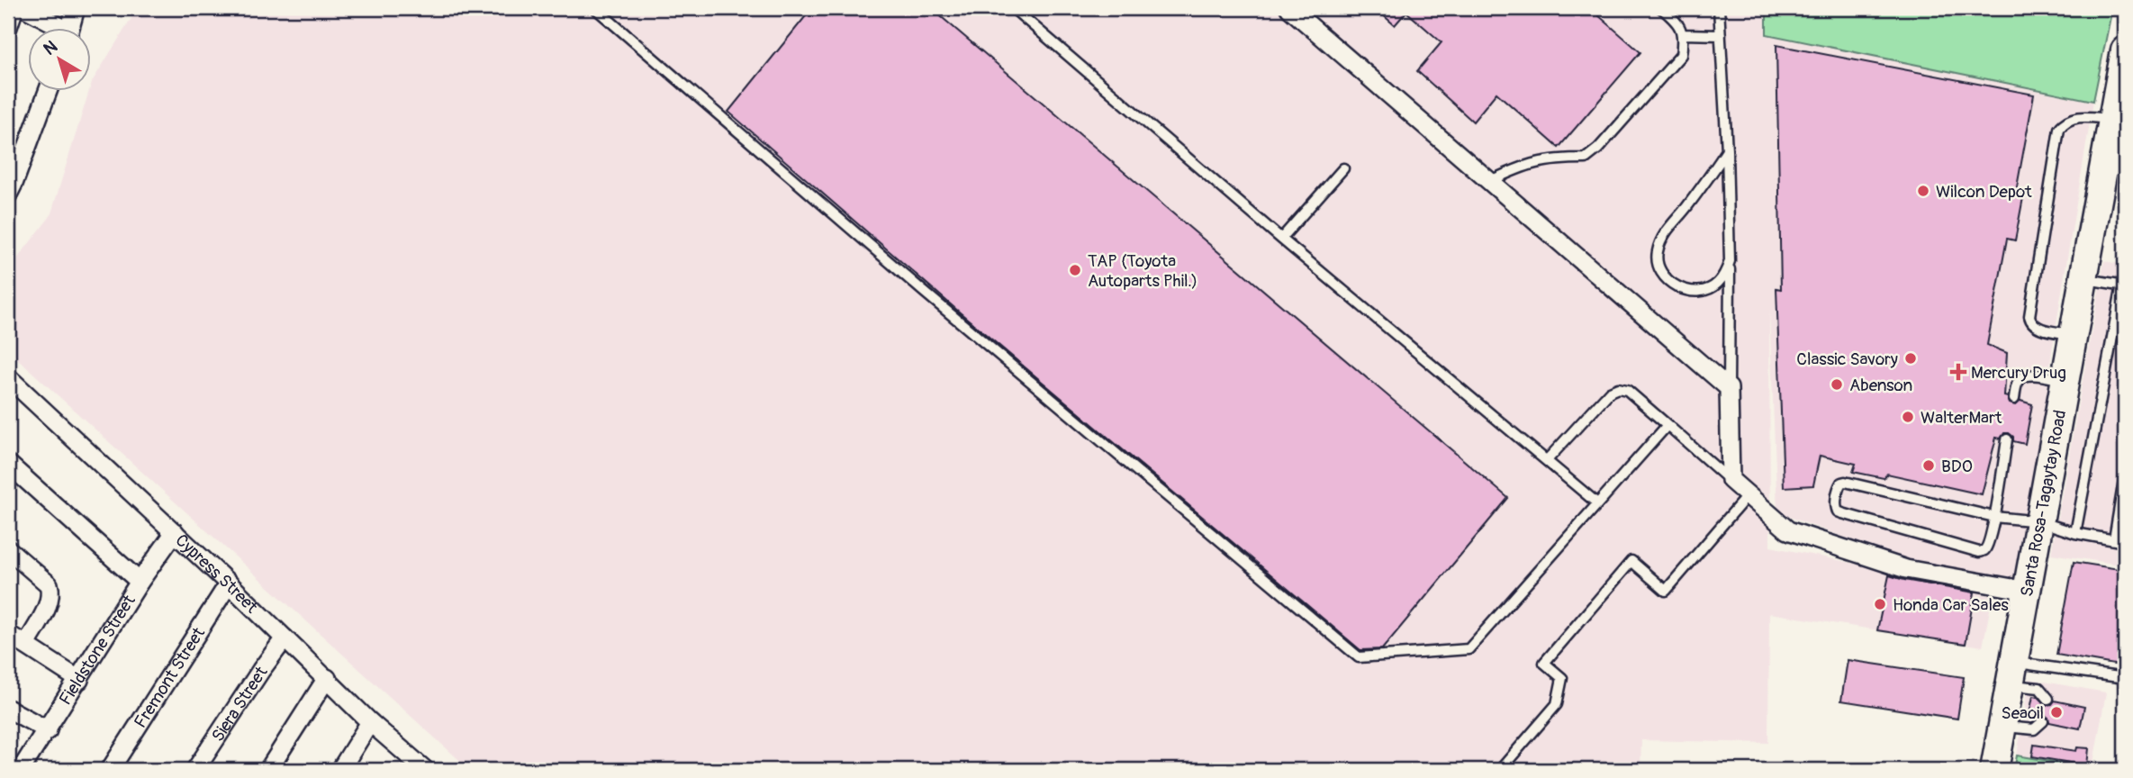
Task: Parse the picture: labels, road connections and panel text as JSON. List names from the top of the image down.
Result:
{
  "streets": {
    "main road": ["Santa Rosa-Tagaytay Road"],
    "street": [
      "Cypress Street",
      "Fieldstone Street",
      "Fremont Street",
      "Siera Street"
    ]
  },
  "crossings": [
    ["Cypress Street", "Fieldstone Street"],
    ["Cypress Street", "Fremont Street"],
    ["Cypress Street", "Siera Street"]
  ],
  "places": {
    "other": [
      "Wilcon Depot",
      "TAP (Toyota Autoparts Phil.)",
      "Classic Savory",
      "Abenson",
      "WalterMart",
      "BDO",
      "Honda Car Sales",
      "Seaoil"
    ],
    "health": ["Mercury Drug"]
  },
  "north": "top left"
}
